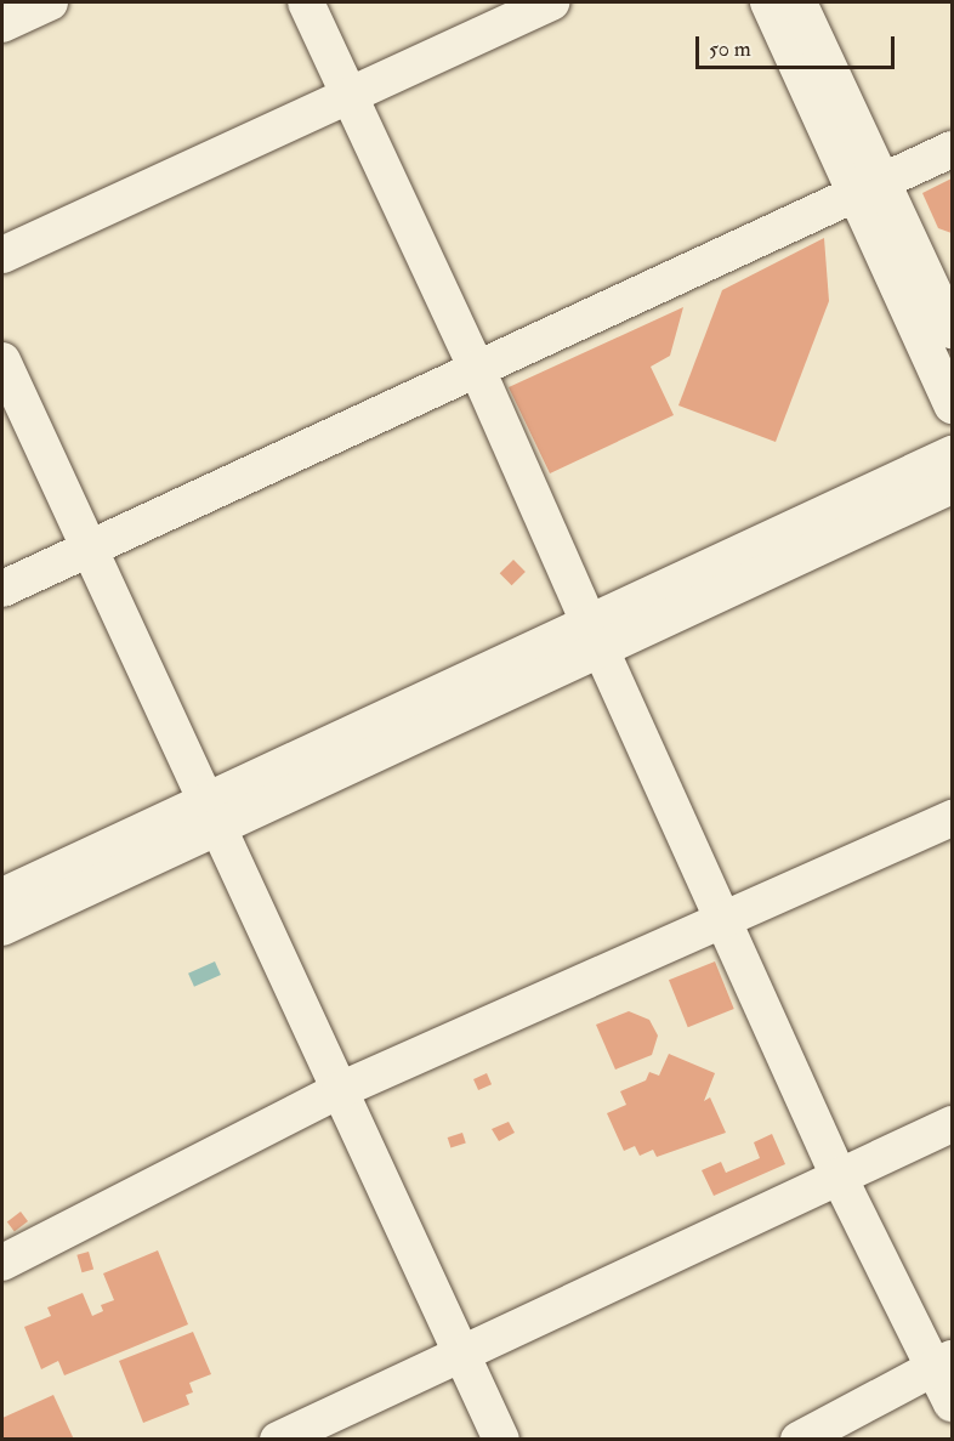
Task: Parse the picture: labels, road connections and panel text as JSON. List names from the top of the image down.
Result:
{
  "scale_bar": "50 m"
}
